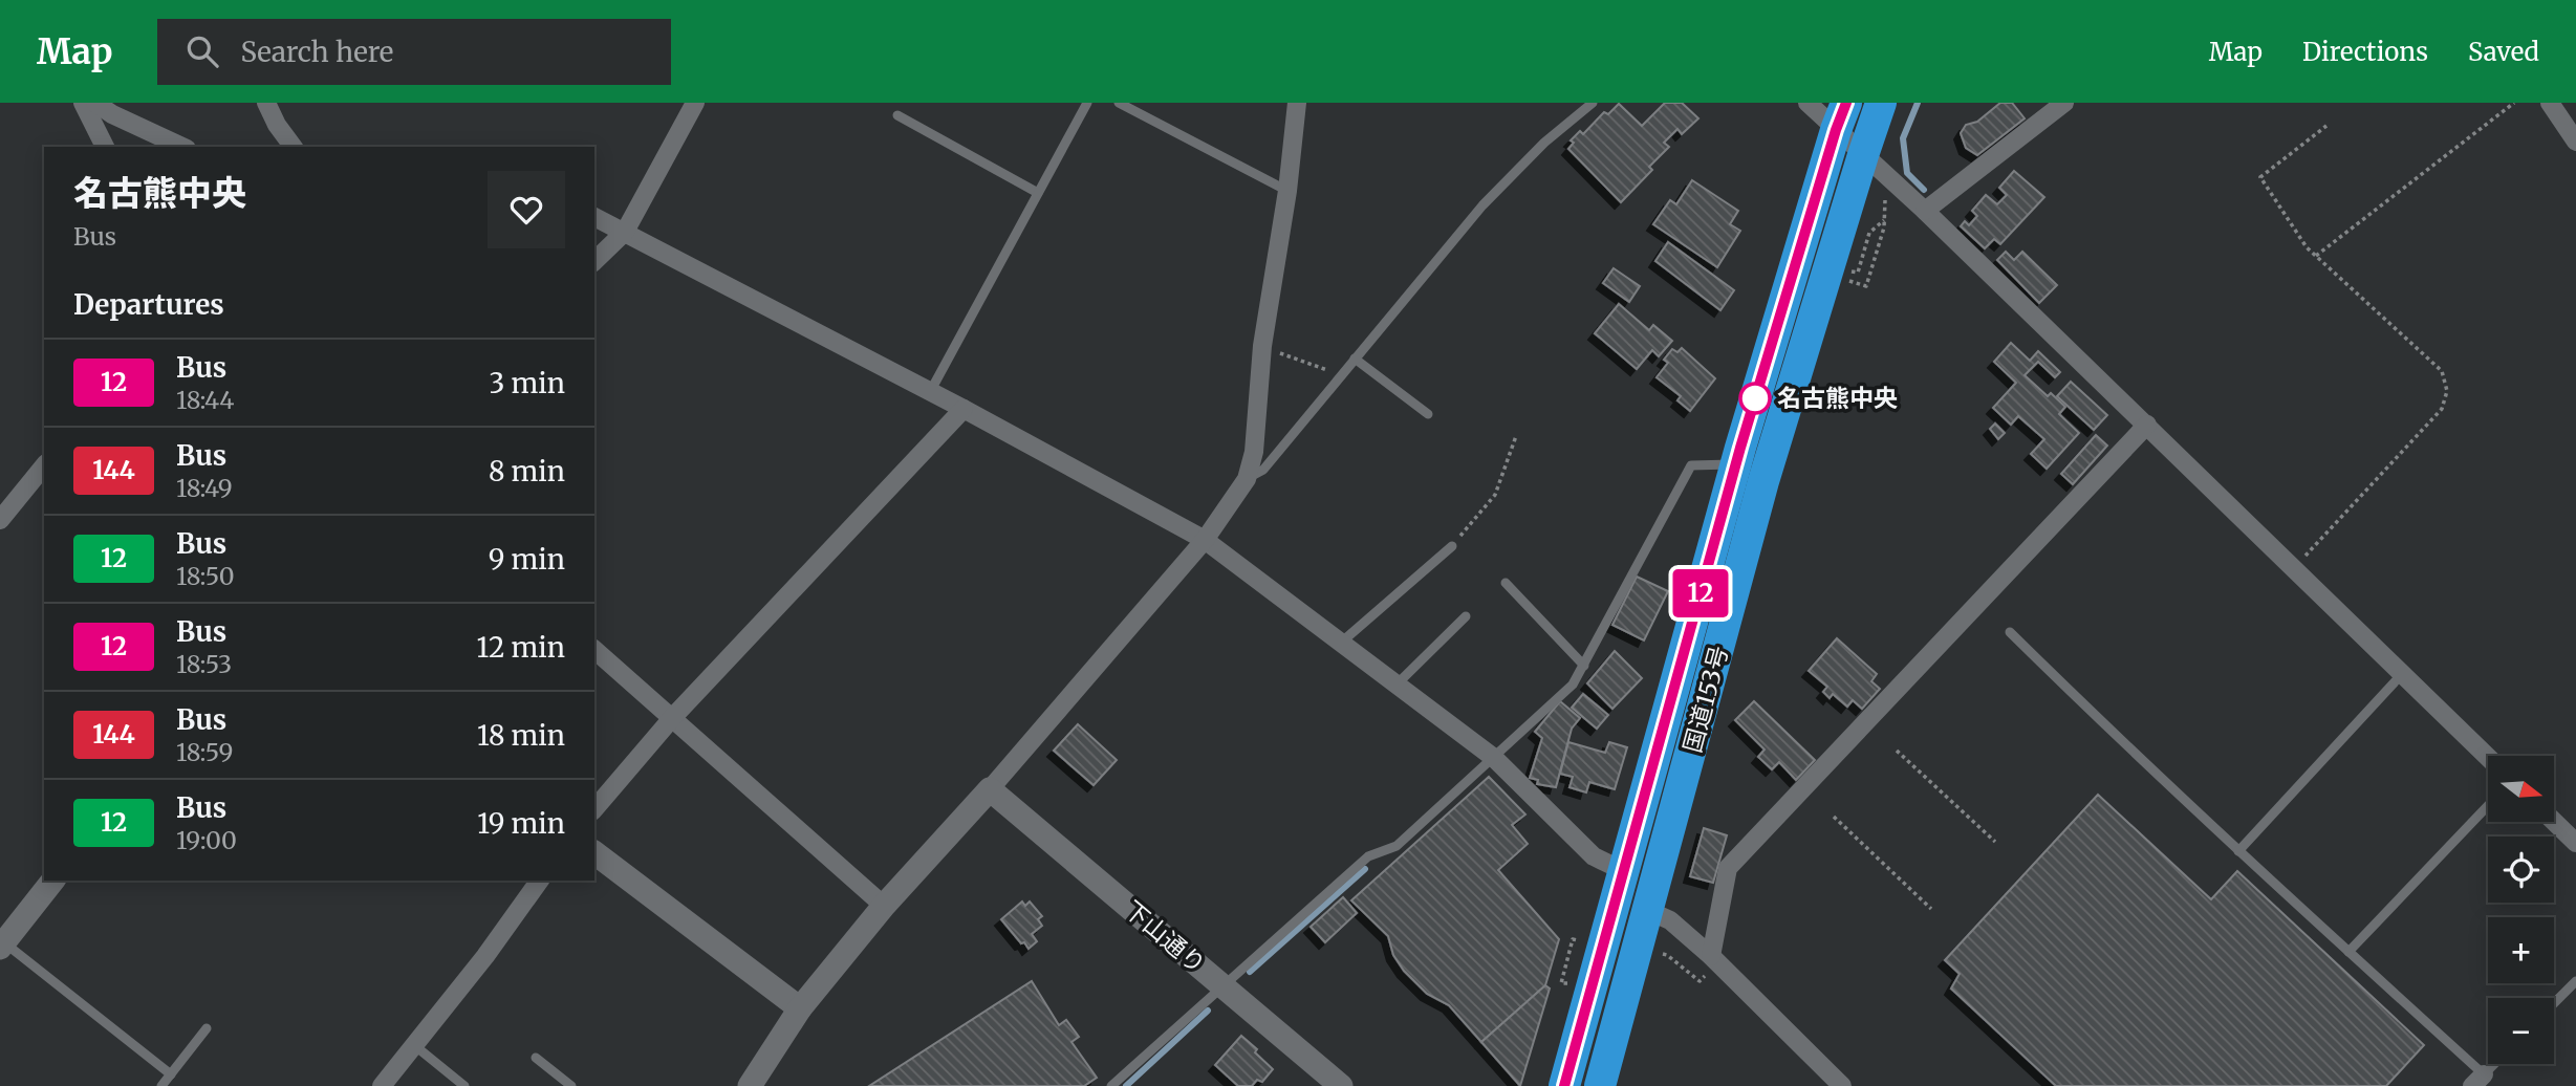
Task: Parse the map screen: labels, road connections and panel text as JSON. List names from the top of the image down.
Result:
{
  "streets": {
    "highway": ["国道153号"],
    "street": ["下山通り"]
  },
  "places": ["名古熊中央"],
  "lines": ["bus line 12"],
  "north": "right",
  "page": {
    "header": "Map",
    "search": "Search here",
    "nav": ["Map", "Directions", "Saved"],
    "on_map": "12",
    "heading": [
      ["名古熊中央", "Bus"],
      "Departures"
    ],
    "list": [
      {
        "mark": "12",
        "name": "Bus",
        "note": "18:44",
        "value": "3 min"
      },
      {
        "mark": "144",
        "name": "Bus",
        "note": "18:49",
        "value": "8 min"
      },
      {
        "mark": "12",
        "name": "Bus",
        "note": "18:50",
        "value": "9 min"
      },
      {
        "mark": "12",
        "name": "Bus",
        "note": "18:53",
        "value": "12 min"
      },
      {
        "mark": "144",
        "name": "Bus",
        "note": "18:59",
        "value": "18 min"
      },
      {
        "mark": "12",
        "name": "Bus",
        "note": "19:00",
        "value": "19 min"
      }
    ],
    "map_buttons": ["+", "−"]
  }
}
